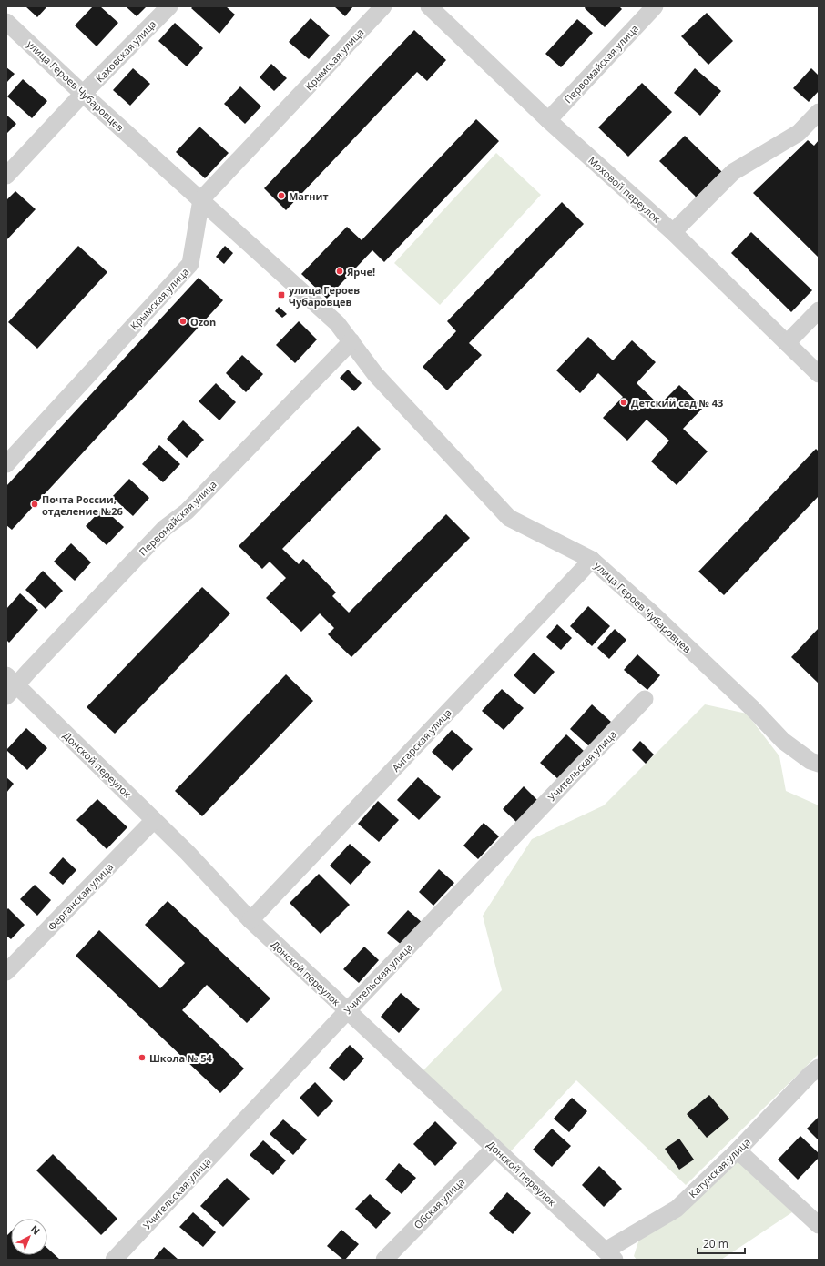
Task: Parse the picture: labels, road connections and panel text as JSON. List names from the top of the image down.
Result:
{
  "streets": {
    "street": [
      "Каховская улица",
      "Крымская улица",
      "Первомайская улица",
      "улица Героев Чубаровцев",
      "Моховой переулок",
      "Ангарская улица",
      "Донской переулок",
      "Учительская улица",
      "Ферганская улица",
      "Катунская улица",
      "Обская улица"
    ]
  },
  "crossings": [
    ["Каховская улица", "улица Героев Чубаровцев"],
    ["Крымская улица", "улица Героев Чубаровцев"],
    ["Первомайская улица", "улица Героев Чубаровцев"],
    ["Первомайская улица", "Моховой переулок"],
    ["Первомайская улица", "Донской переулок"],
    ["улица Героев Чубаровцев", "Ангарская улица"],
    ["Ангарская улица", "Донской переулок"],
    ["Донской переулок", "Учительская улица"],
    ["Донской переулок", "Ферганская улица"],
    ["Донской переулок", "Катунская улица"],
    ["Донской переулок", "Обская улица"]
  ],
  "places": {
    "other": [
      "Магнит",
      "Ярче!",
      "Ozon",
      "Детский сад № 43",
      "Почта России, отделение №26",
      "Школа № 54"
    ],
    "transit": ["улица Героев Чубаровцев"]
  },
  "scale_bar": "20 m",
  "north": "top right"
}
